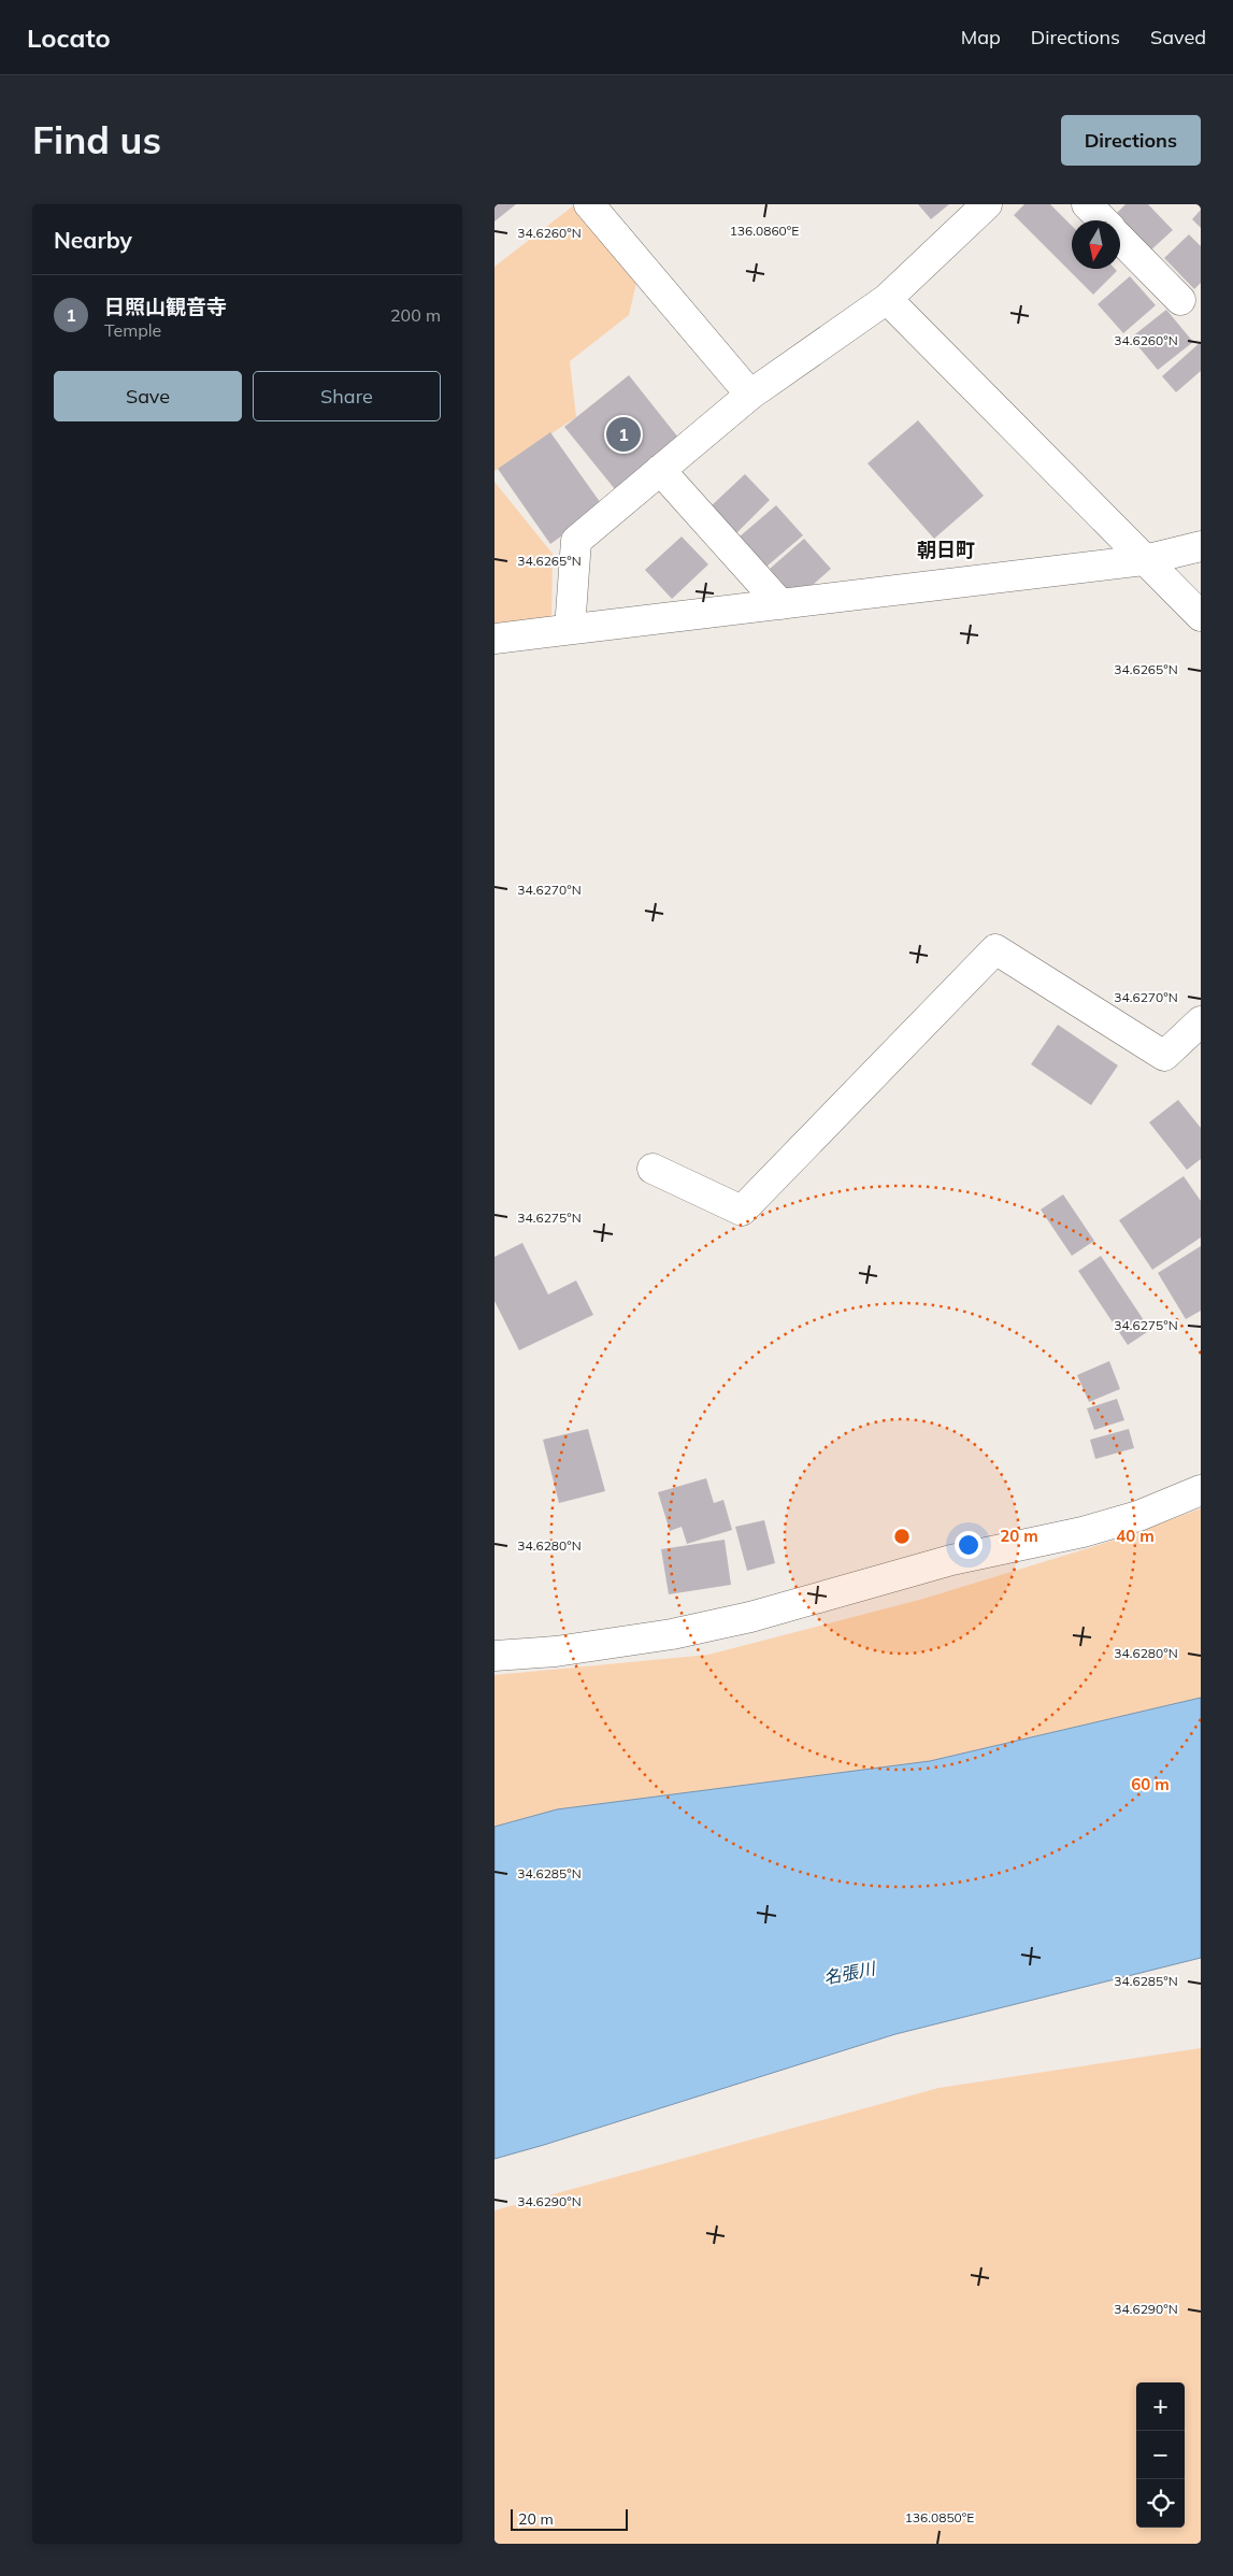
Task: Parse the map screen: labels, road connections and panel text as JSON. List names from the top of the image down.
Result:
{
  "districts": ["朝日町"],
  "water": ["名張川"],
  "scale_bar": "20 m",
  "north": "bottom",
  "page": {
    "header": "Locato",
    "nav": ["Map", "Directions", "Saved"],
    "buttons": [
      "Directions",
      ["Save", "Share"]
    ],
    "title": "Find us",
    "heading": "Nearby",
    "list": [
      {
        "mark": "1",
        "name": "日照山観音寺",
        "note": "Temple",
        "value": "200 m"
      }
    ],
    "pins": "1",
    "map_buttons": ["+", "−"],
    "scale": "20 m"
  },
  "coordinates": [
    "136.0860°E",
    "34.6260°N",
    "34.6265°N",
    "34.6270°N",
    "34.6275°N",
    "34.6280°N",
    "34.6285°N",
    "34.6290°N",
    "136.0850°E"
  ],
  "rings": ["20 m", "40 m", "60 m"]
}
